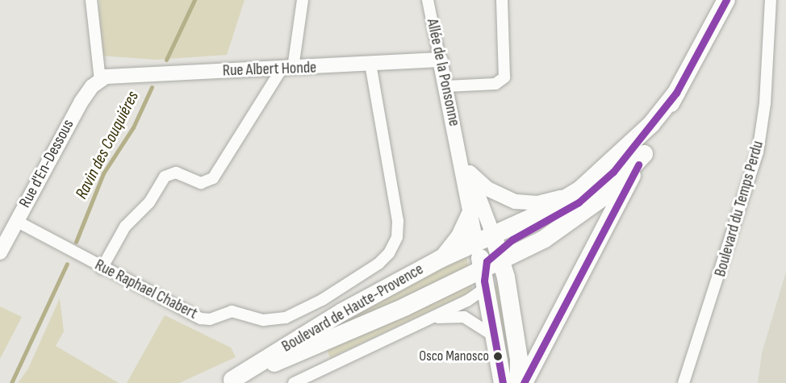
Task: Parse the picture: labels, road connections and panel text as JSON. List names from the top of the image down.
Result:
{
  "streets": {
    "main road": ["Boulevard de Haute-Provence"],
    "street": [
      "Rue Albert Honde",
      "Allée de la Ponsonne",
      "Rue d'En-Dessous",
      "Boulevard du Temps Perdu",
      "Rue Raphael Chabert"
    ]
  },
  "crossings": [
    ["Rue Albert Honde", "Allée de la Ponsonne"],
    ["Rue Albert Honde", "Rue d'En-Dessous"],
    ["Rue Albert Honde", "Rue Raphael Chabert"],
    ["Allée de la Ponsonne", "Boulevard de Haute-Provence"],
    ["Rue d'En-Dessous", "Rue Raphael Chabert"]
  ],
  "water": ["Ravin des Couquiéres"],
  "places": ["Osco Manosco"]
}
